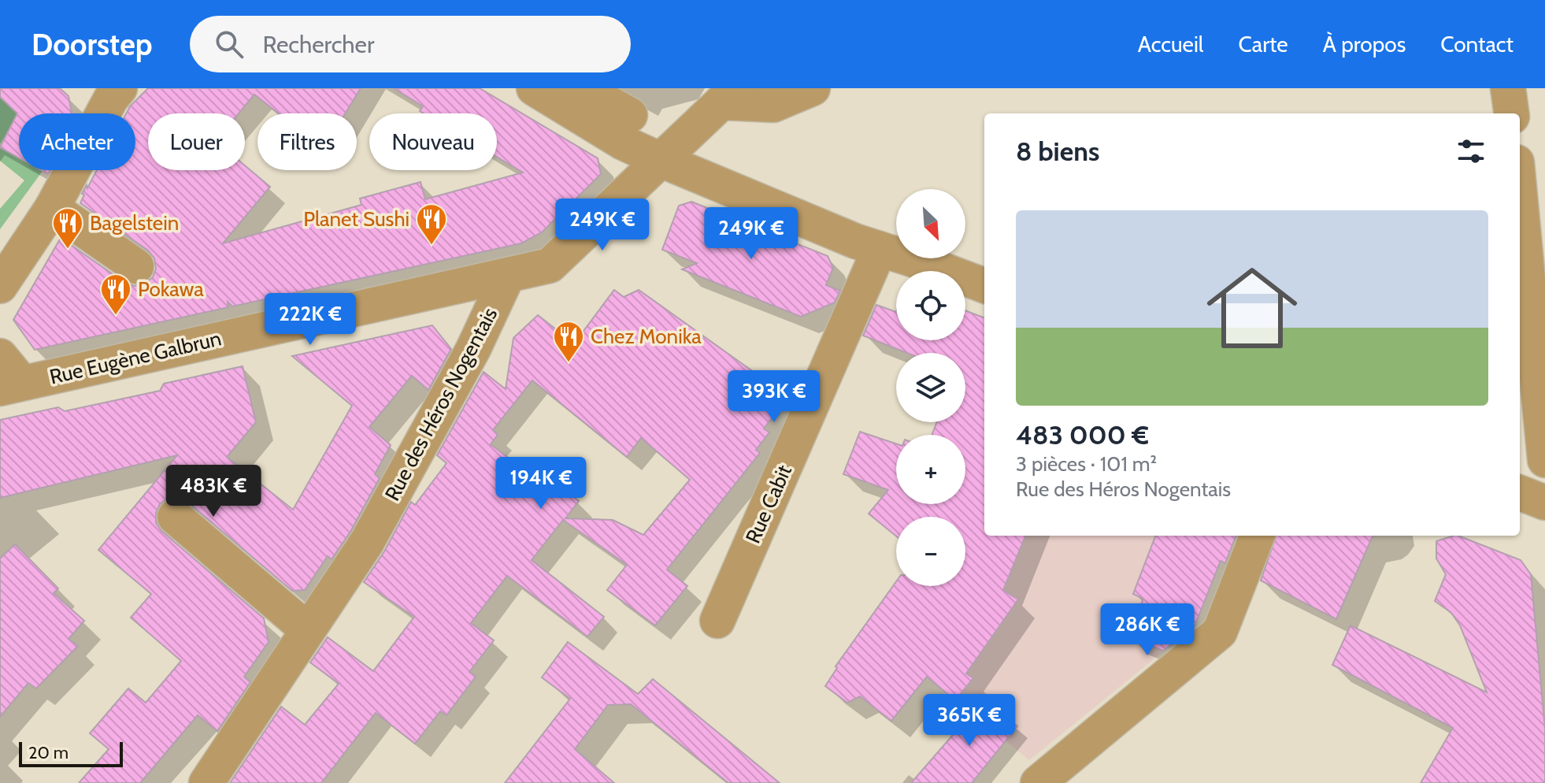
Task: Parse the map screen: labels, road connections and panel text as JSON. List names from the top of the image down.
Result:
{
  "streets": {
    "street": ["Rue Eugène Galbrun", "Rue des Héros Nogentais", "Rue Cabit"]
  },
  "crossings": [
    ["Rue Eugène Galbrun", "Rue des Héros Nogentais"]
  ],
  "places": {
    "restaurant": [
      "Planet Sushi",
      "Bagelstein",
      "Pokawa",
      "Chez Monika"
    ]
  },
  "scale_bar": "20 m",
  "north": "bottom right",
  "page": {
    "header": "Doorstep",
    "search": "Rechercher",
    "nav": [
      "Accueil",
      "Carte",
      "À propos",
      "Contact"
    ],
    "chip": [
      "Acheter",
      "Louer",
      "Filtres",
      "Nouveau"
    ],
    "heading": "8 biens",
    "map_buttons": ["+", "−"],
    "list": [
      {
        "name": "483 000 €",
        "note": "3 pièces · 101 m² · Rue des Héros Nogentais"
      }
    ],
    "price": [
      "249K €",
      "249K €",
      "222K €",
      "393K €",
      "194K €",
      "483K €",
      "286K €",
      "365K €"
    ],
    "scale": "20 m"
  }
}
